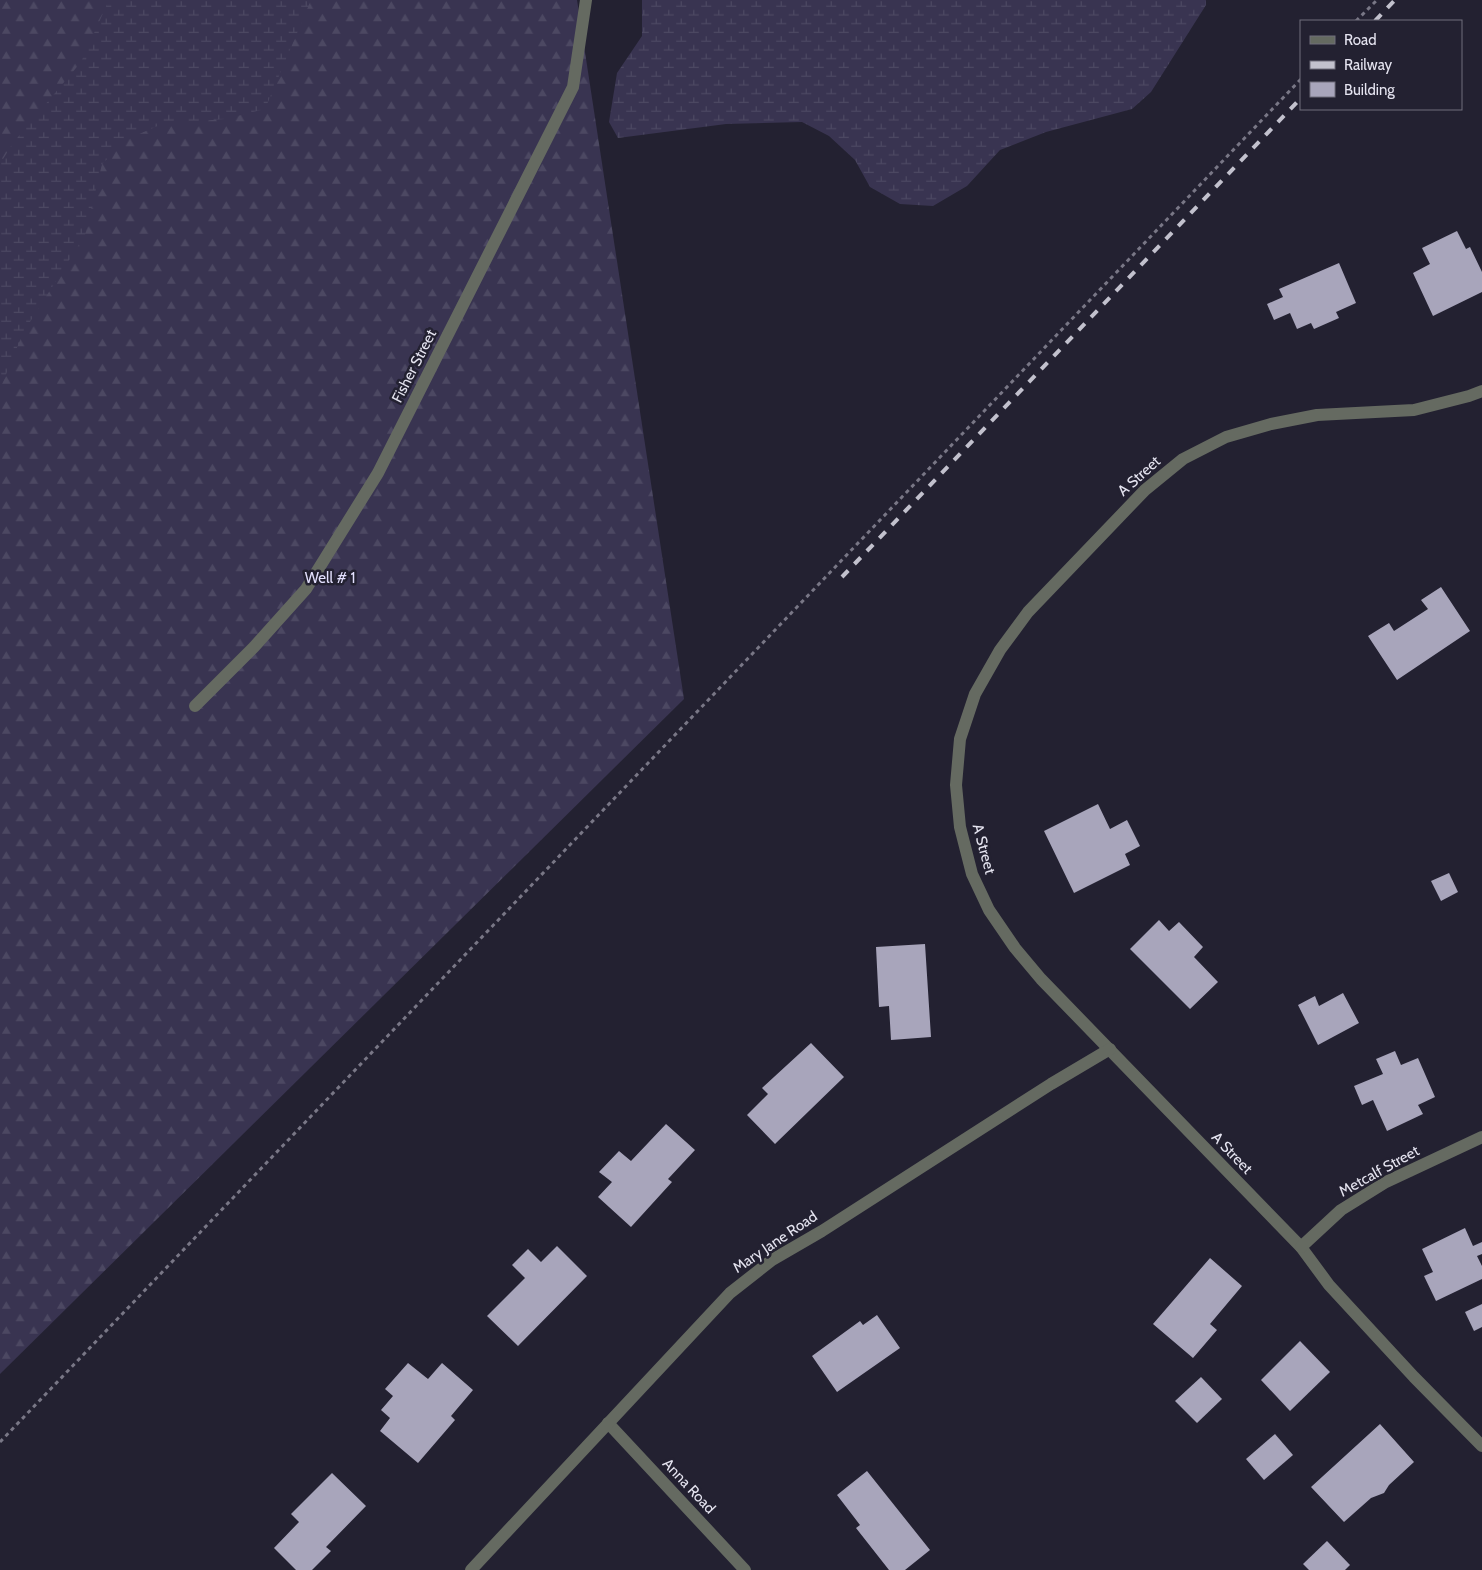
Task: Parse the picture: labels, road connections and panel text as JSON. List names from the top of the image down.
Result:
{
  "streets": {
    "street": [
      "Fisher Street",
      "A Street",
      "Metcalf Street",
      "Mary Jane Road",
      "Anna Road"
    ]
  },
  "crossings": [
    ["A Street", "Metcalf Street"],
    ["A Street", "Mary Jane Road"],
    ["Mary Jane Road", "Anna Road"]
  ],
  "parks": ["Well # 1"],
  "legend": ["Road", "Railway", "Building"]
}
